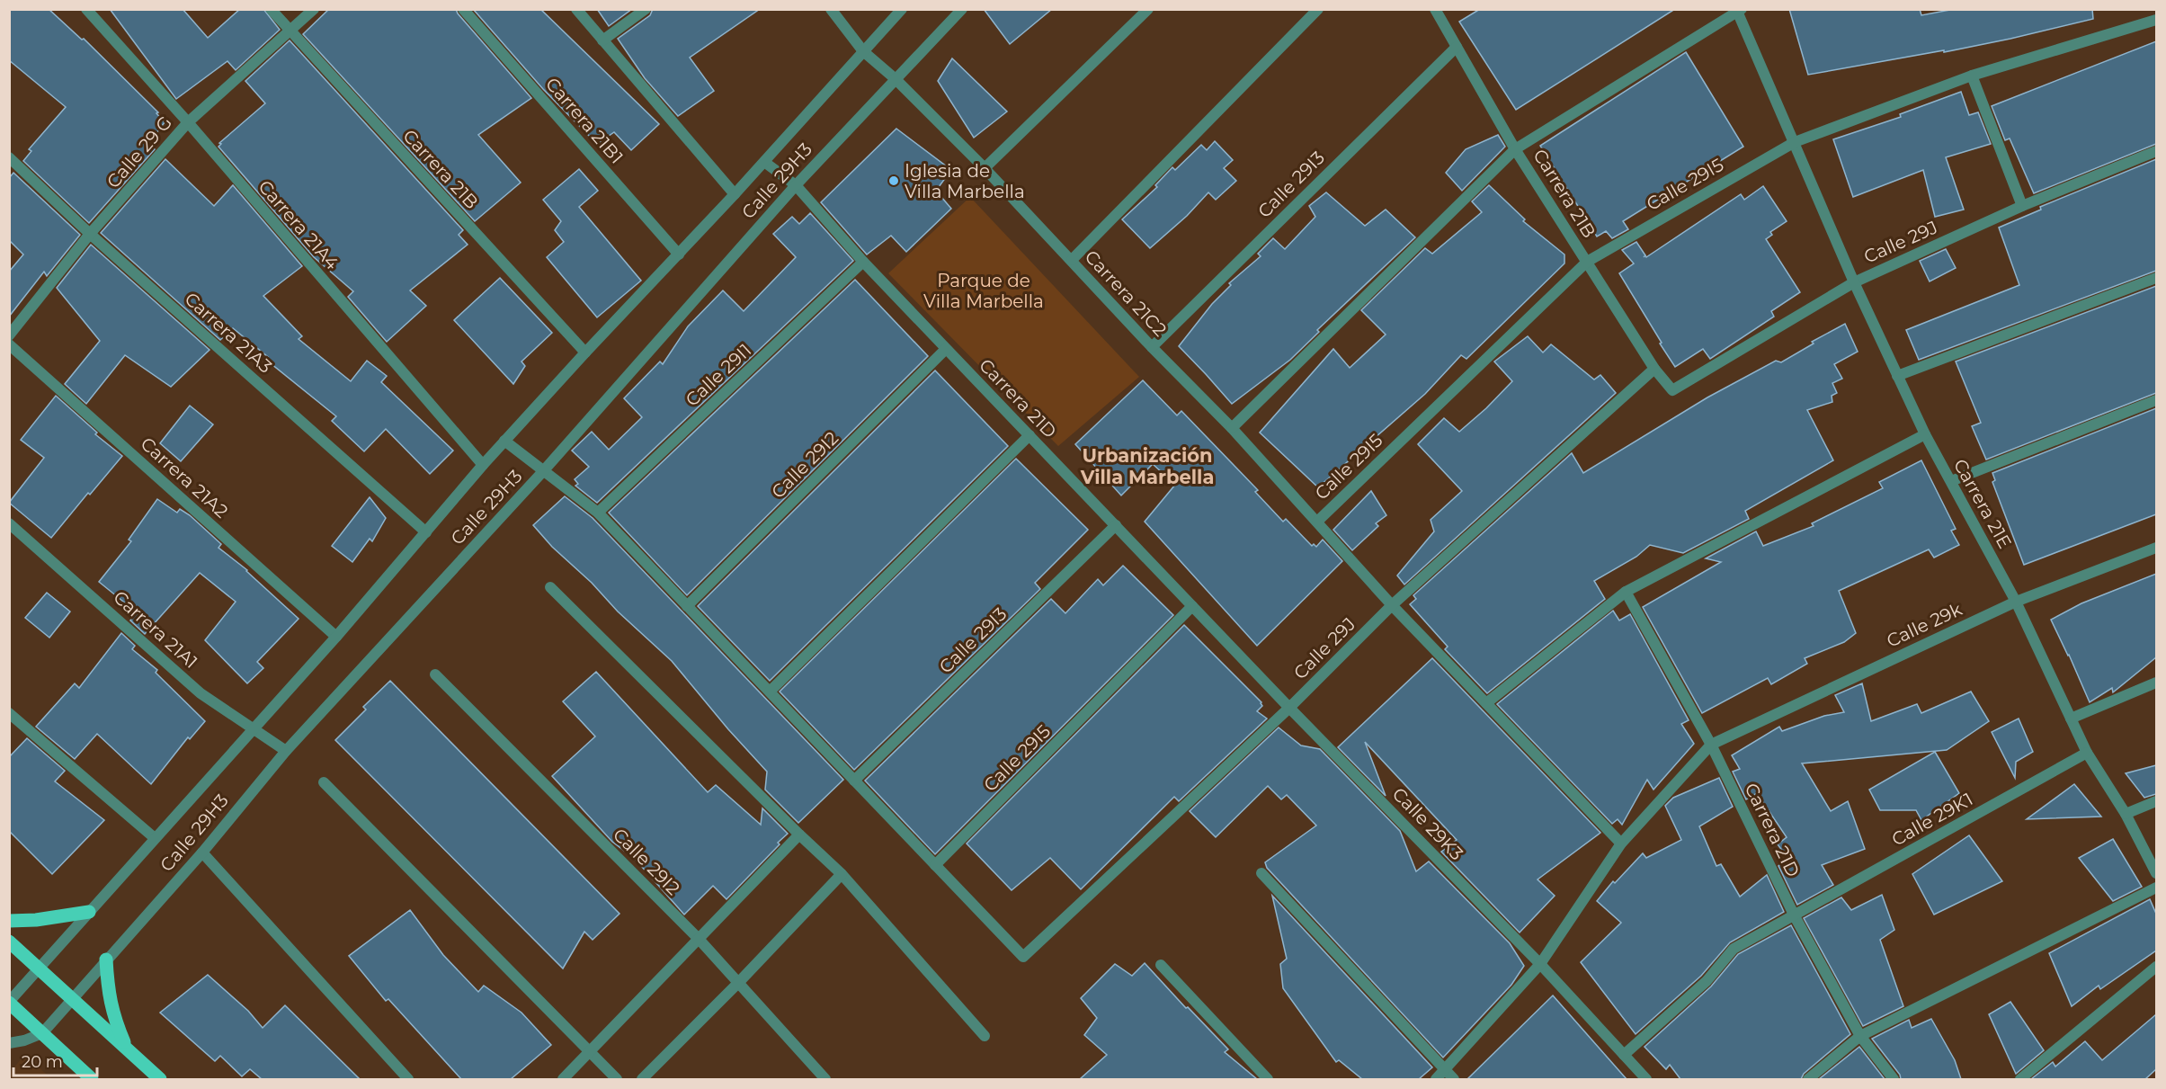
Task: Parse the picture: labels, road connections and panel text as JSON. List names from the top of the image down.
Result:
{
  "streets": {
    "street": [
      "Carrera 21B1",
      "Calle 29 G",
      "Carrera 21B",
      "Calle 29H3",
      "Calle 29I3",
      "Calle 29I5",
      "Carrera 21A4",
      "Calle 29J",
      "Carrera 21C2",
      "Carrera 21A3",
      "Calle 29I1",
      "Carrera 21D",
      "Calle 29I2",
      "Carrera 21A2",
      "Carrera 21E",
      "Calle 29k",
      "Carrera 21A1",
      "Calle 29K1",
      "Calle 29K3"
    ]
  },
  "crossings": [
    ["Carrera 21B1", "Calle 29H3"],
    ["Calle 29 G", "Carrera 21B"],
    ["Calle 29 G", "Carrera 21A4"],
    ["Calle 29 G", "Carrera 21A3"],
    ["Carrera 21B", "Calle 29H3"],
    ["Carrera 21B", "Calle 29I3"],
    ["Carrera 21B", "Calle 29I5"],
    ["Carrera 21B", "Calle 29J"],
    ["Calle 29H3", "Carrera 21A4"],
    ["Calle 29H3", "Carrera 21C2"],
    ["Calle 29H3", "Carrera 21A3"],
    ["Calle 29H3", "Carrera 21D"],
    ["Calle 29H3", "Carrera 21A2"],
    ["Calle 29H3", "Carrera 21A1"],
    ["Calle 29I3", "Carrera 21C2"],
    ["Calle 29I3", "Carrera 21D"],
    ["Calle 29I5", "Calle 29J"],
    ["Calle 29I5", "Carrera 21C2"],
    ["Calle 29I5", "Carrera 21D"],
    ["Calle 29I5", "Carrera 21E"],
    ["Calle 29J", "Carrera 21C2"],
    ["Calle 29J", "Carrera 21D"],
    ["Calle 29J", "Carrera 21E"],
    ["Calle 29J", "Calle 29K3"],
    ["Calle 29I1", "Carrera 21D"],
    ["Carrera 21D", "Calle 29I2"],
    ["Carrera 21D", "Calle 29k"],
    ["Carrera 21D", "Calle 29K1"],
    ["Carrera 21D", "Calle 29K3"],
    ["Carrera 21E", "Calle 29k"],
    ["Carrera 21E", "Calle 29K1"],
    ["Calle 29K1", "Calle 29K3"]
  ],
  "districts": ["Urbanización Villa Marbella"],
  "parks": ["Parque de Villa Marbella"],
  "places": ["Iglesia de Villa Marbella"],
  "scale_bar": "20 m"
}
